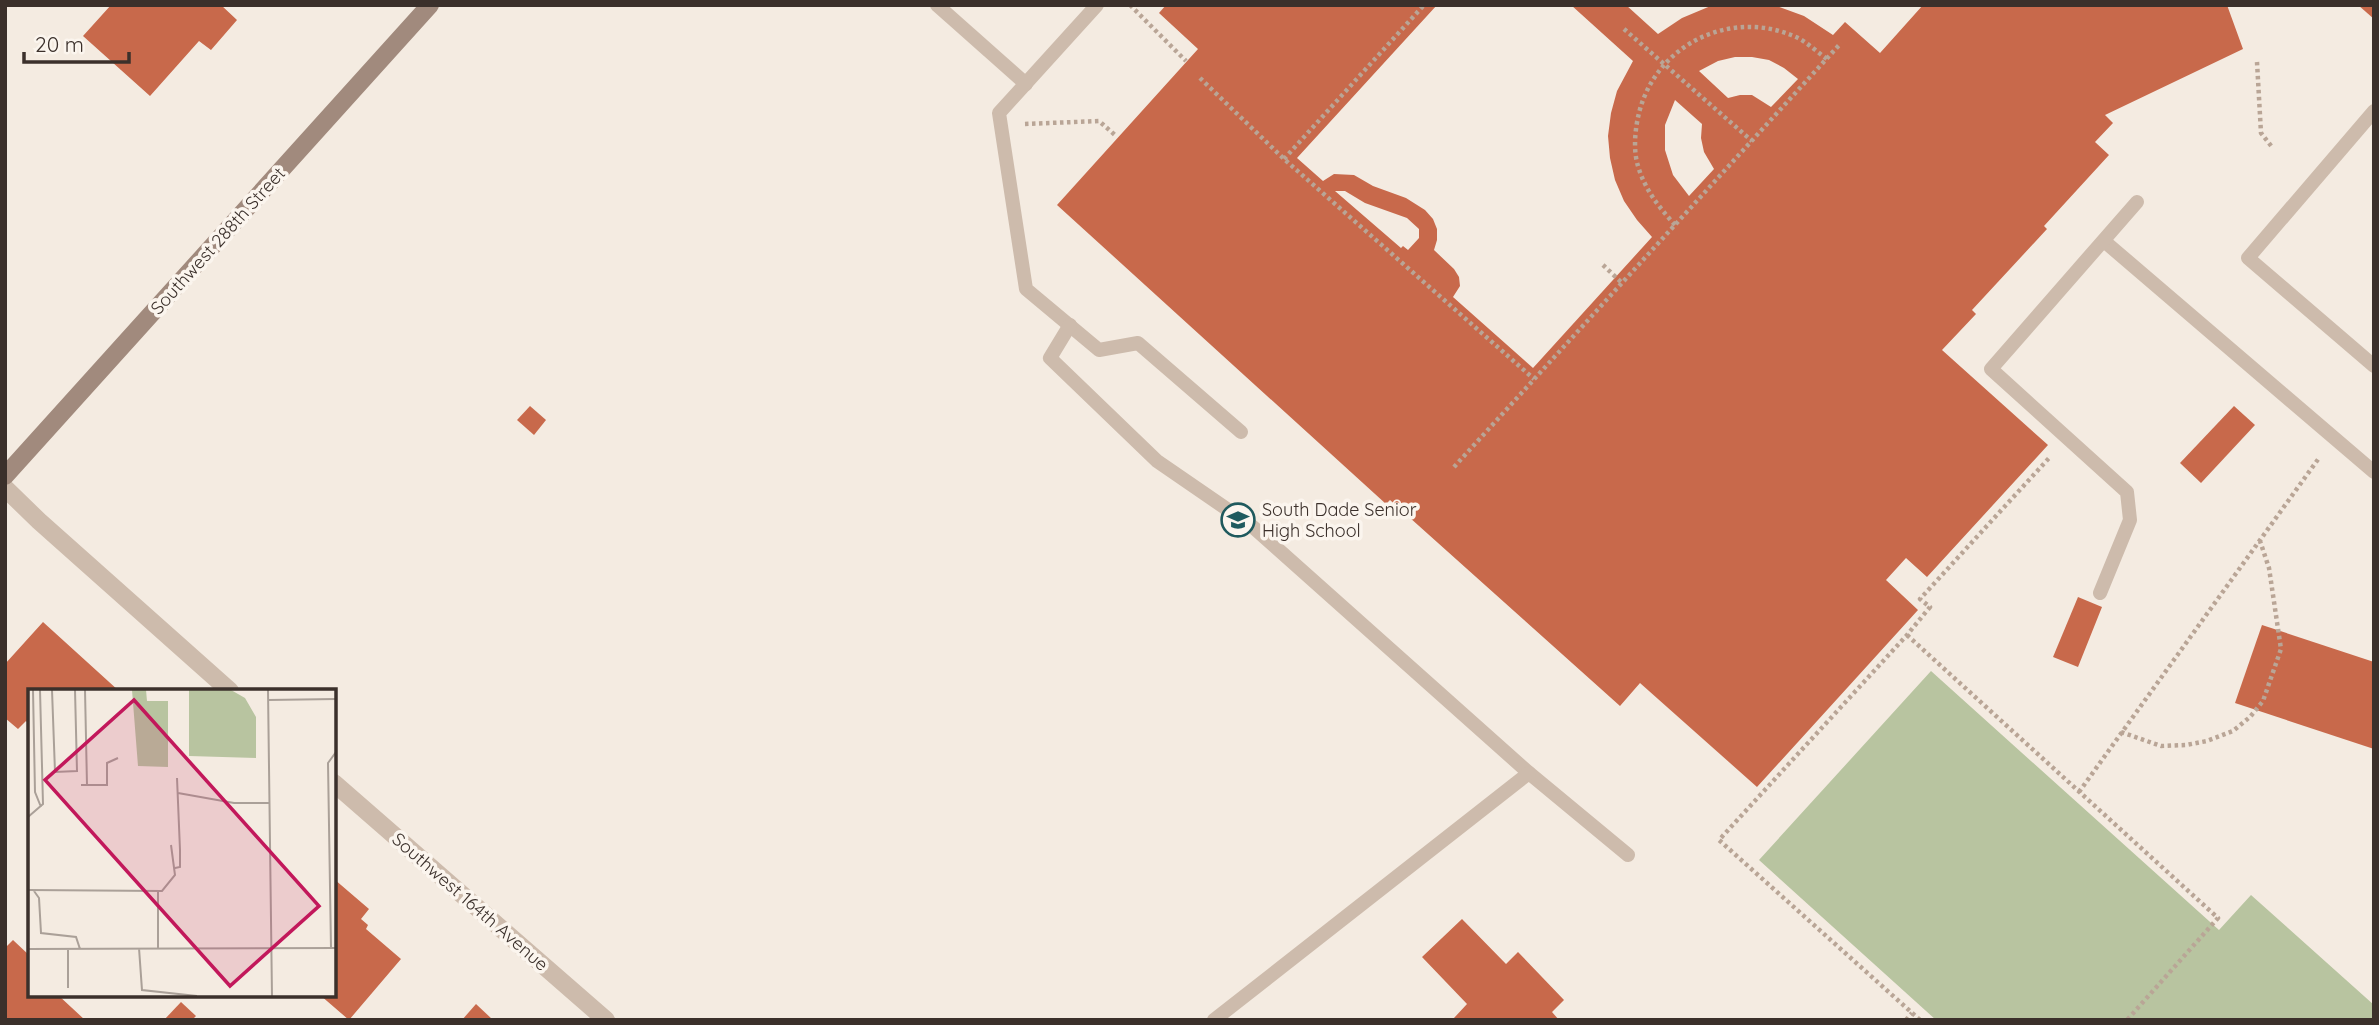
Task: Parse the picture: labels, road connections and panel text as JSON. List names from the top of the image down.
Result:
{
  "streets": {
    "street": ["Southwest 288th Street", "Southwest 164th Avenue"]
  },
  "places": {
    "school or university": ["South Dade Senior High School"]
  },
  "scale_bar": "20 m"
}
